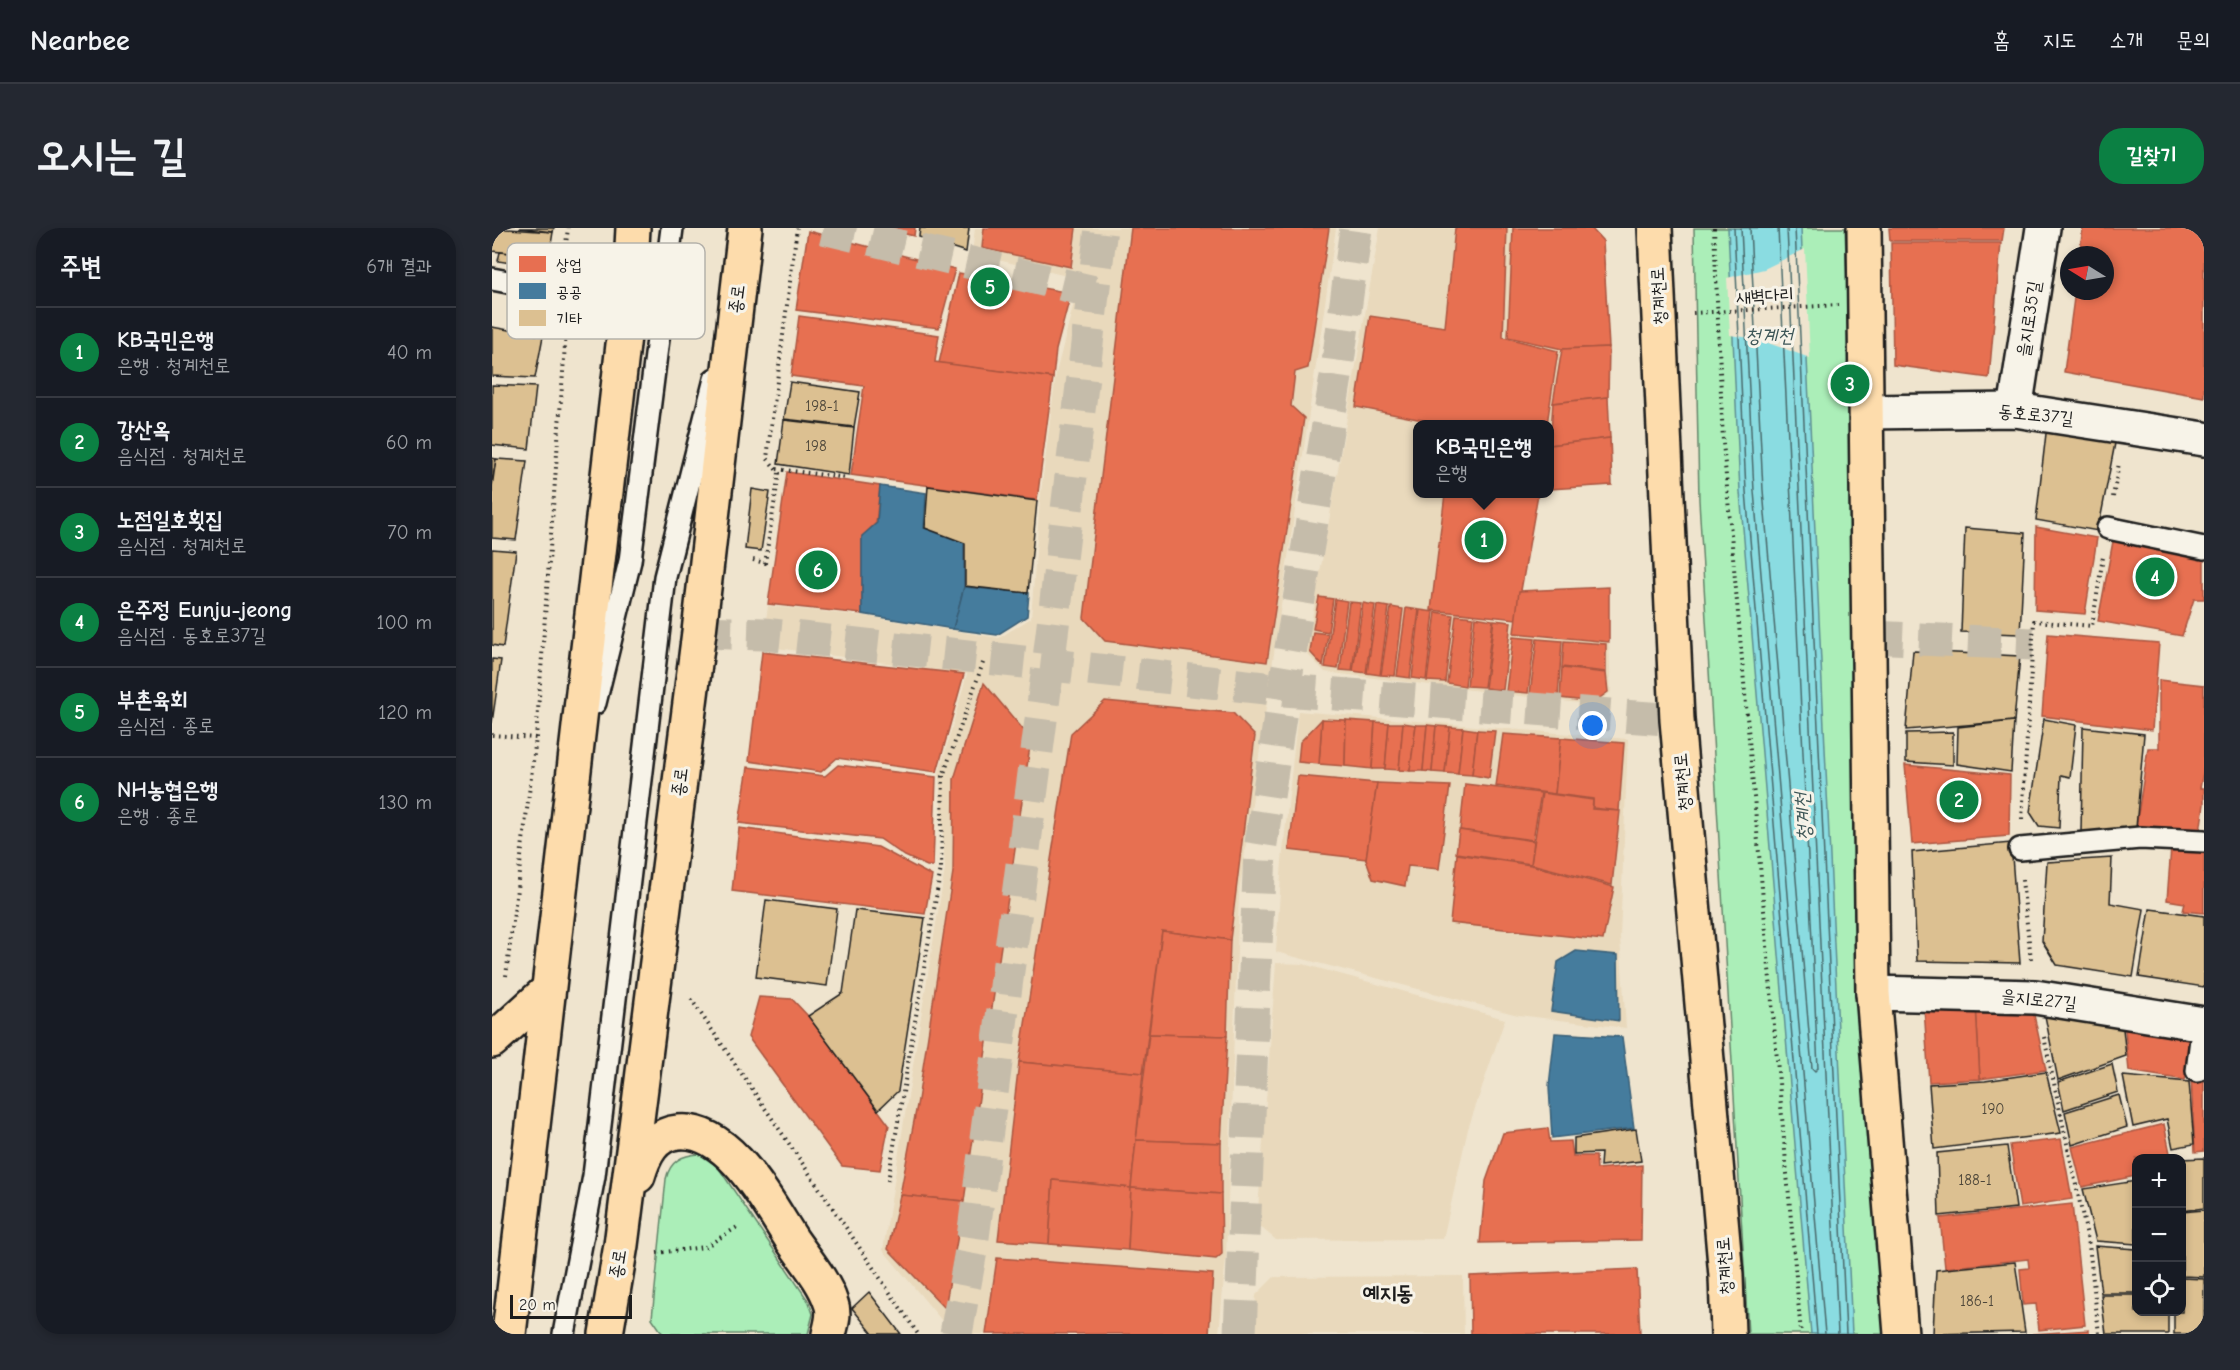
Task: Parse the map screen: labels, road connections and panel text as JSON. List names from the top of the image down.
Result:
{
  "streets": {
    "main road": ["청계천로", "종로"],
    "street": ["을지로35길", "동호로37길", "을지로27길"],
    "path": ["새벽다리"]
  },
  "crossings": [
    ["을지로35길", "동호로37길"]
  ],
  "districts": ["예지동"],
  "water": ["청계천"],
  "house_numbers": [
    "198-1",
    "198",
    "190",
    "188-1",
    "186-1"
  ],
  "legend": ["상업", "공공", "기타"],
  "scale_bar": "20 m",
  "north": "left",
  "page": {
    "header": "Nearbee",
    "nav": [
      "홈",
      "지도",
      "소개",
      "문의"
    ],
    "buttons": "길찾기",
    "title": "오시는 길",
    "heading": ["주변", "6개 결과"],
    "pins": [
      "5",
      "3",
      "1",
      "6",
      "4",
      "2"
    ],
    "list": [
      {
        "mark": "1",
        "name": "KB국민은행",
        "note": "은행 · 청계천로",
        "value": "40 m"
      },
      {
        "mark": "2",
        "name": "강산옥",
        "note": "음식점 · 청계천로",
        "value": "60 m"
      },
      {
        "mark": "3",
        "name": "노점일호횟집",
        "note": "음식점 · 청계천로",
        "value": "70 m"
      },
      {
        "mark": "4",
        "name": "은주정 Eunju-jeong",
        "note": "음식점 · 동호로37길",
        "value": "100 m"
      },
      {
        "mark": "5",
        "name": "부촌육회",
        "note": "음식점 · 종로",
        "value": "120 m"
      },
      {
        "mark": "6",
        "name": "NH농협은행",
        "note": "은행 · 종로",
        "value": "130 m"
      }
    ],
    "popup": ["KB국민은행", "은행"],
    "map_buttons": ["+", "−"],
    "scale": "20 m"
  }
}
